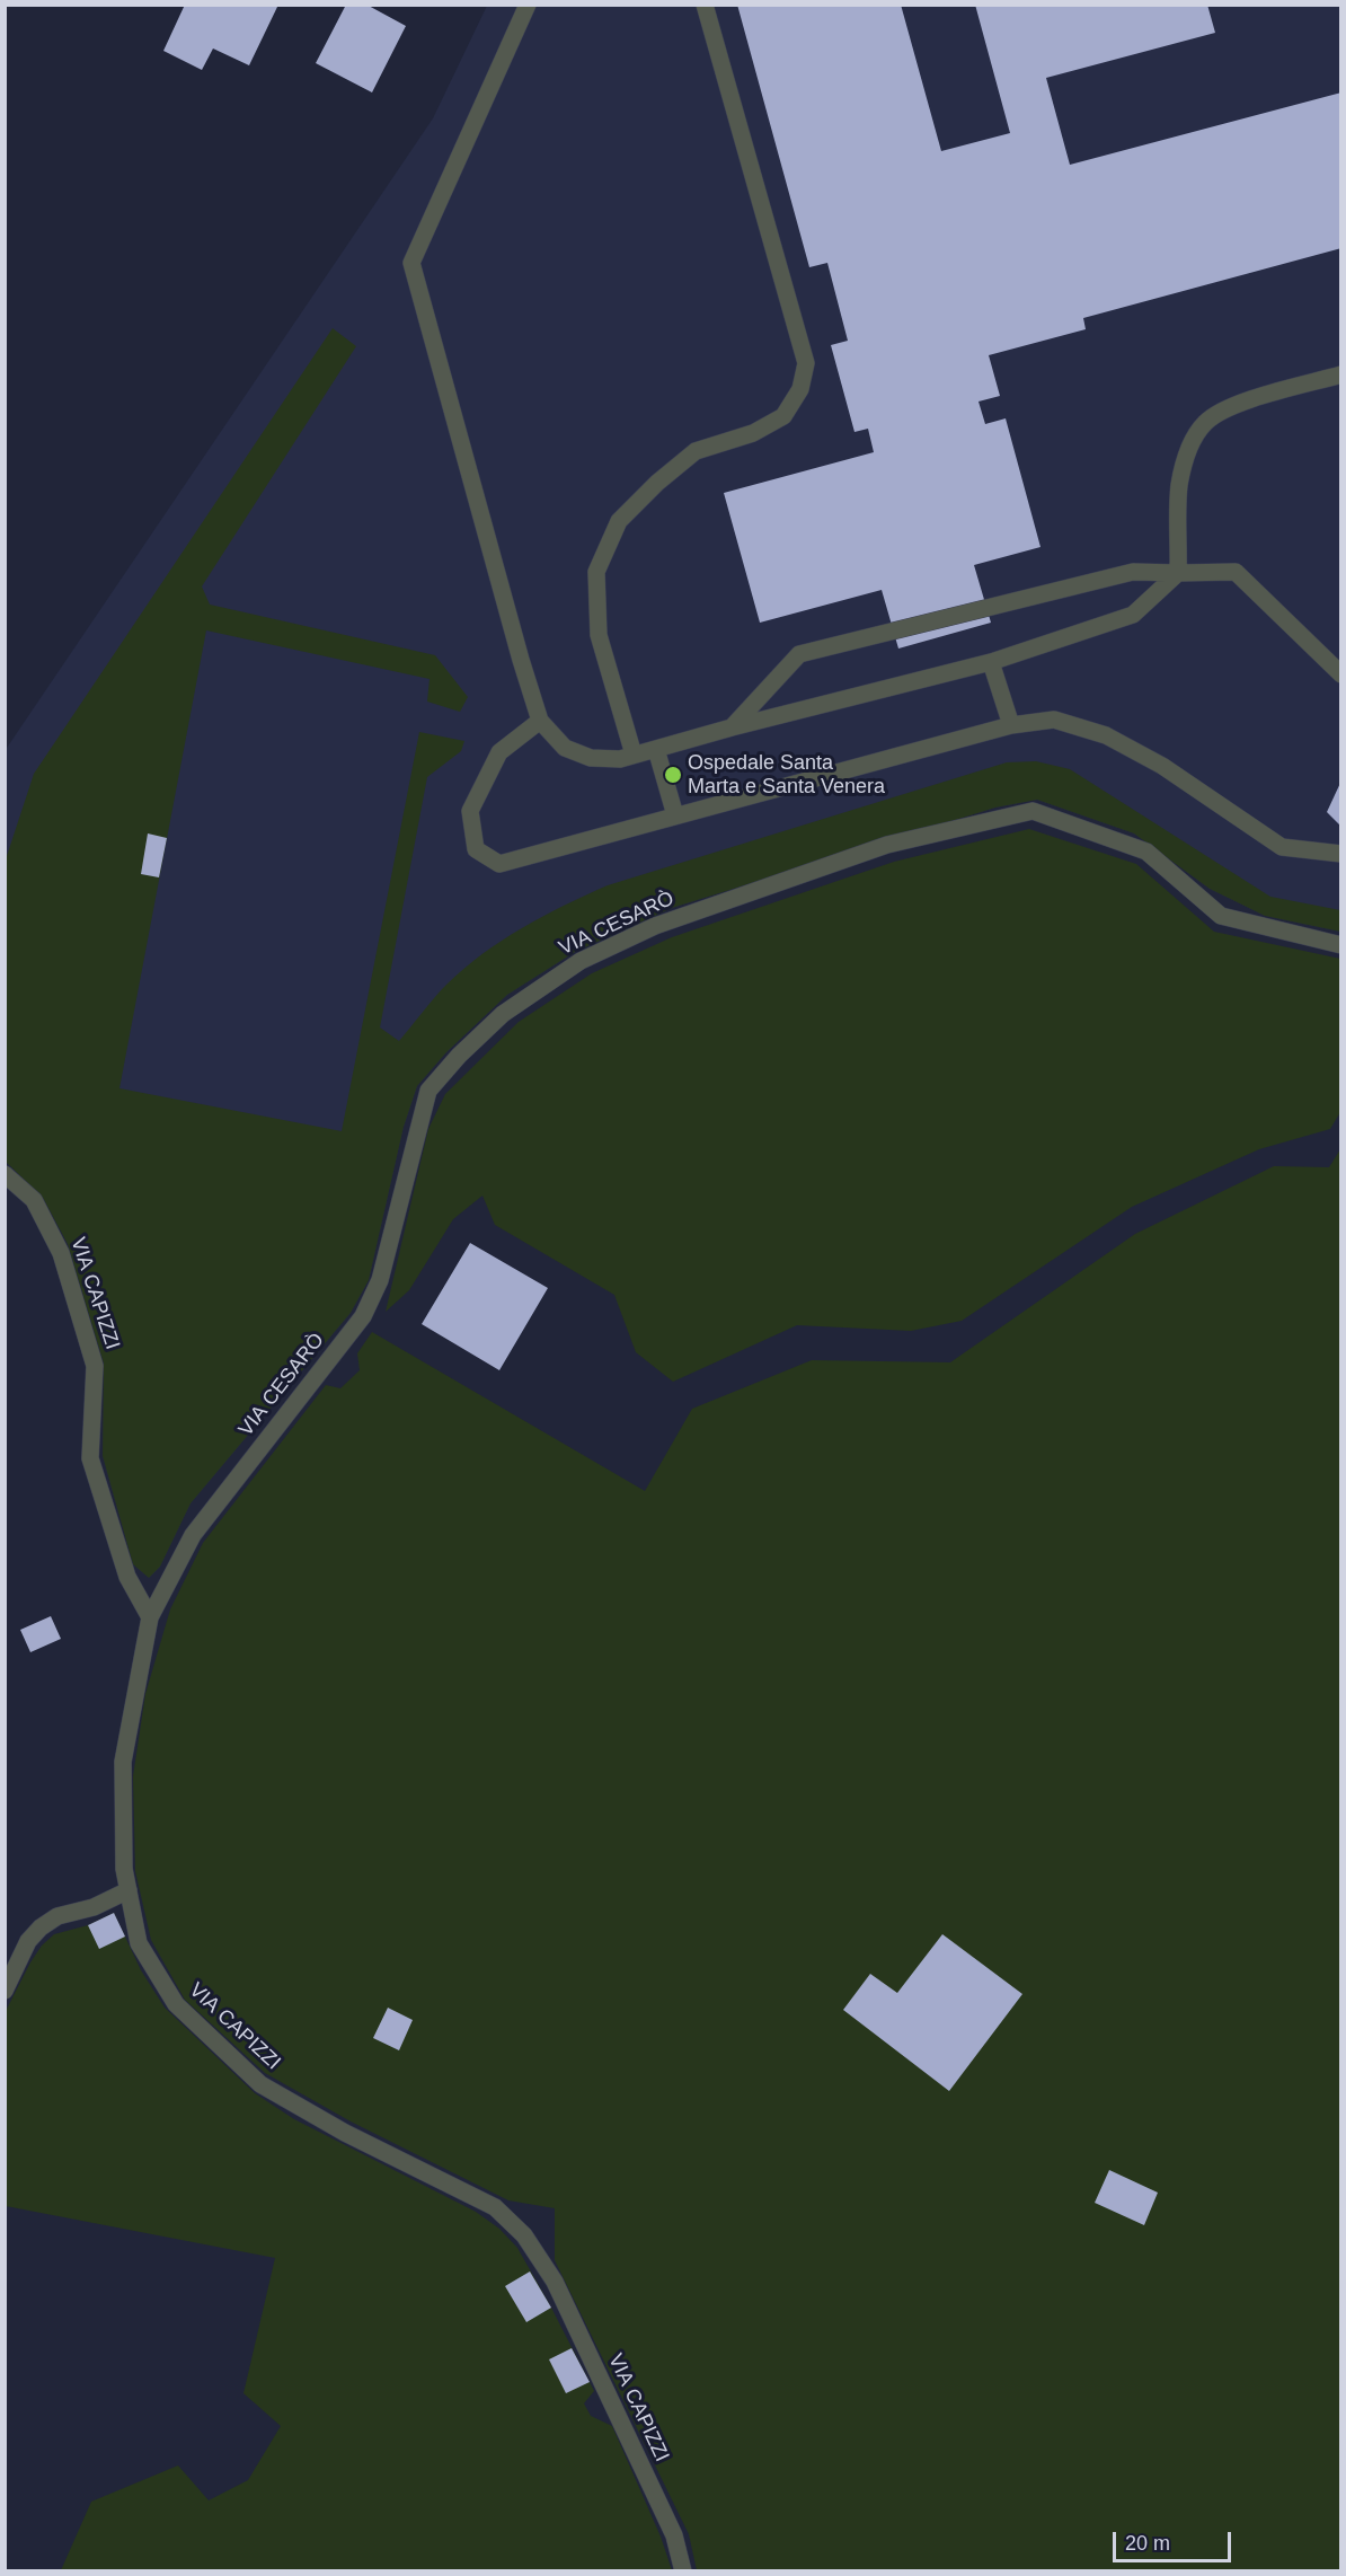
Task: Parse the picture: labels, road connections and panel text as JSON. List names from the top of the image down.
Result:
{
  "streets": {
    "street": ["VIA CESARÒ", "VIA CAPIZZI"]
  },
  "crossings": [
    ["VIA CESARÒ", "VIA CAPIZZI"]
  ],
  "places": ["Ospedale Santa Marta e Santa Venera"],
  "scale_bar": "20 m"
}
